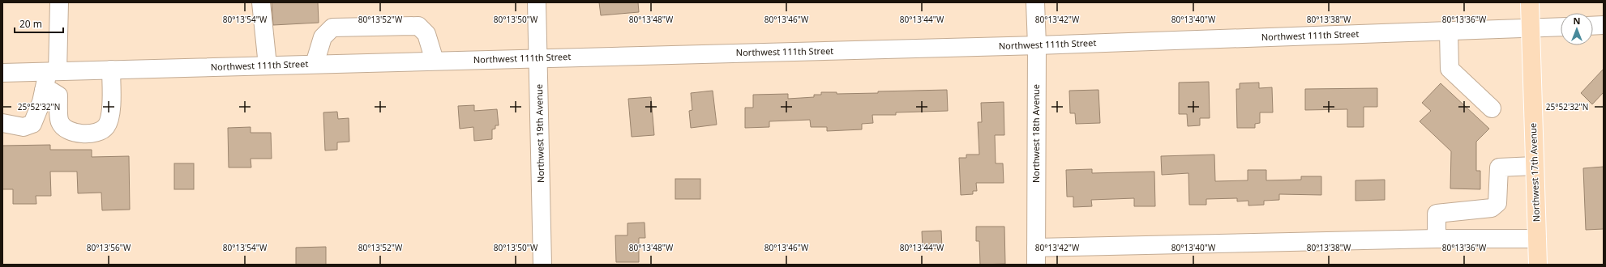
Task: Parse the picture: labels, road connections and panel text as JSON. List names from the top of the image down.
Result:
{
  "streets": {
    "main road": ["Northwest 17th Avenue"],
    "street": ["Northwest 111th Street", "Northwest 19th Avenue", "Northwest 18th Avenue"]
  },
  "crossings": [
    ["Northwest 111th Street", "Northwest 19th Avenue"],
    ["Northwest 111th Street", "Northwest 18th Avenue"],
    ["Northwest 111th Street", "Northwest 17th Avenue"]
  ],
  "scale_bar": "20 m",
  "north": "top",
  "coordinates": [
    "80°13'54\"W",
    "80°13'52\"W",
    "80°13'50\"W",
    "80°13'48\"W",
    "80°13'46\"W",
    "80°13'44\"W",
    "80°13'42\"W",
    "80°13'40\"W",
    "80°13'38\"W",
    "80°13'36\"W",
    "25°52'32\"N",
    "80°13'56\"W"
  ]
}
